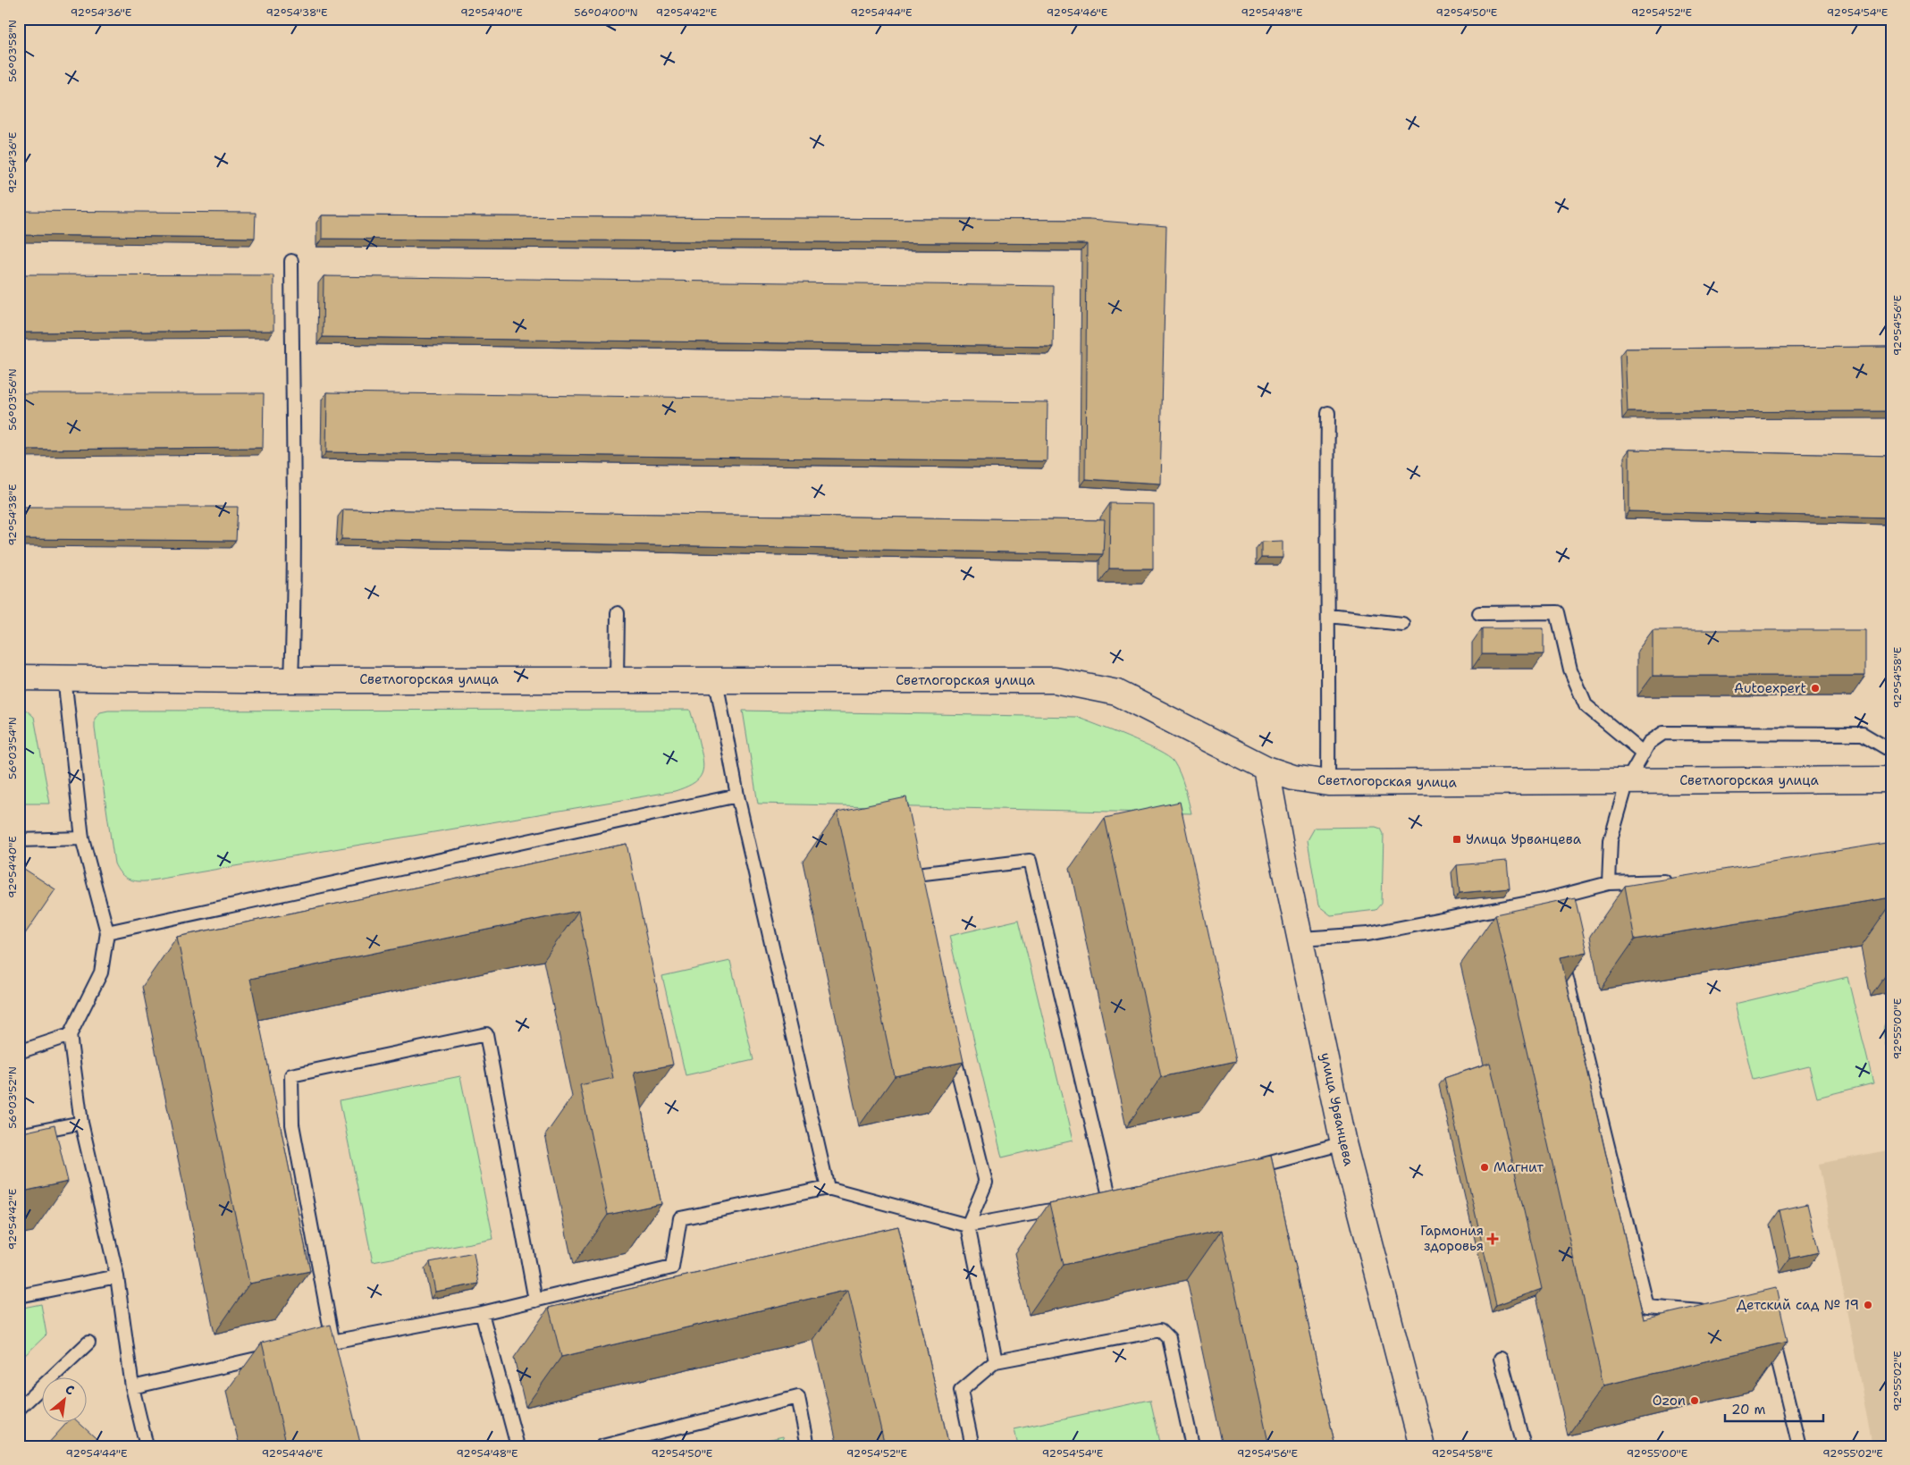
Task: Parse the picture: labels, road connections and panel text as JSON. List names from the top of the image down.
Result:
{
  "streets": {
    "street": ["Светлогорская улица", "улица Урванцева"]
  },
  "crossings": [
    ["Светлогорская улица", "улица Урванцева"]
  ],
  "places": {
    "other": [
      "Autoexpert",
      "Магнит",
      "Детский сад № 19",
      "Ozon"
    ],
    "transit": ["Улица Урванцева"],
    "health": ["Гармония здоровья"]
  },
  "scale_bar": "20 m",
  "north": "top right",
  "coordinates": [
    "92°54'36\"E",
    "92°54'38\"E",
    "92°54'40\"E",
    "56°04'00\"N",
    "92°54'42\"E",
    "92°54'44\"E",
    "92°54'46\"E",
    "92°54'48\"E",
    "92°54'50\"E",
    "92°54'52\"E",
    "92°54'54\"E",
    "56°03'58\"N",
    "92°54'56\"E",
    "56°03'56\"N",
    "92°54'58\"E",
    "56°03'54\"N",
    "92°55'00\"E",
    "56°03'52\"N",
    "92°55'02\"E"
  ]
}
